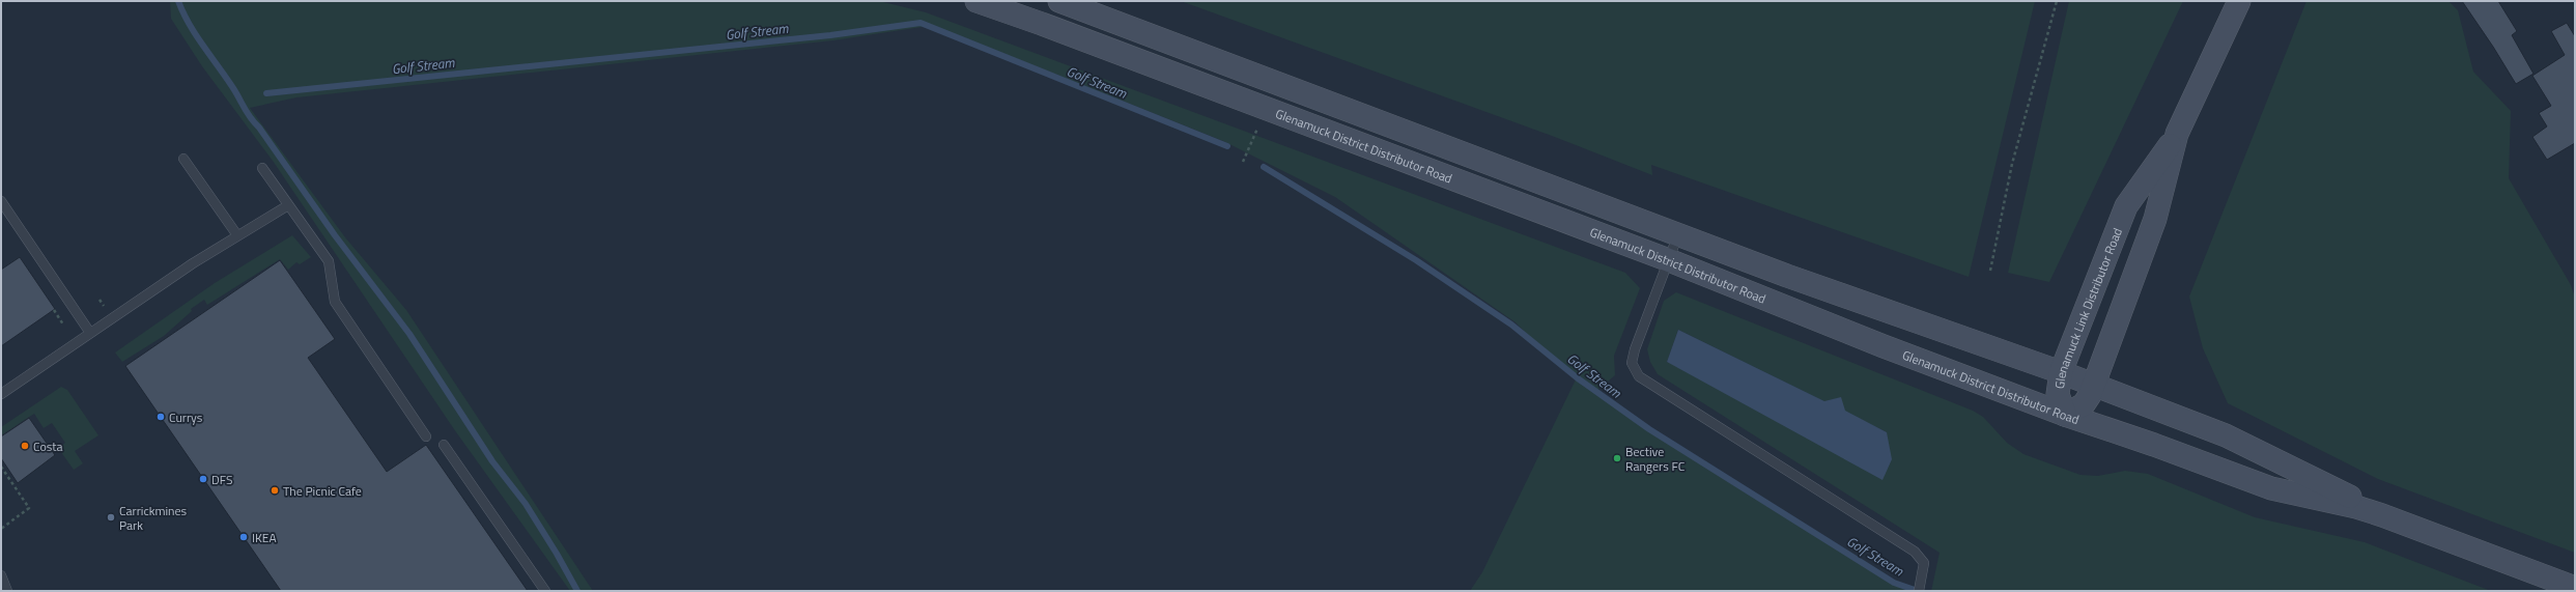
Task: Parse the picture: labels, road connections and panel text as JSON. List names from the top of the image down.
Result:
{
  "streets": {
    "main road": ["Glenamuck District Distributor Road", "Glenamuck Link Distributor Road"]
  },
  "crossings": [
    ["Glenamuck District Distributor Road", "Glenamuck Link Distributor Road"]
  ],
  "water": ["Golf Stream"],
  "places": [
    "Currys",
    "Costa",
    "Bective Rangers FC",
    "DFS",
    "The Picnic Cafe",
    "Carrickmines Park",
    "IKEA"
  ]
}
